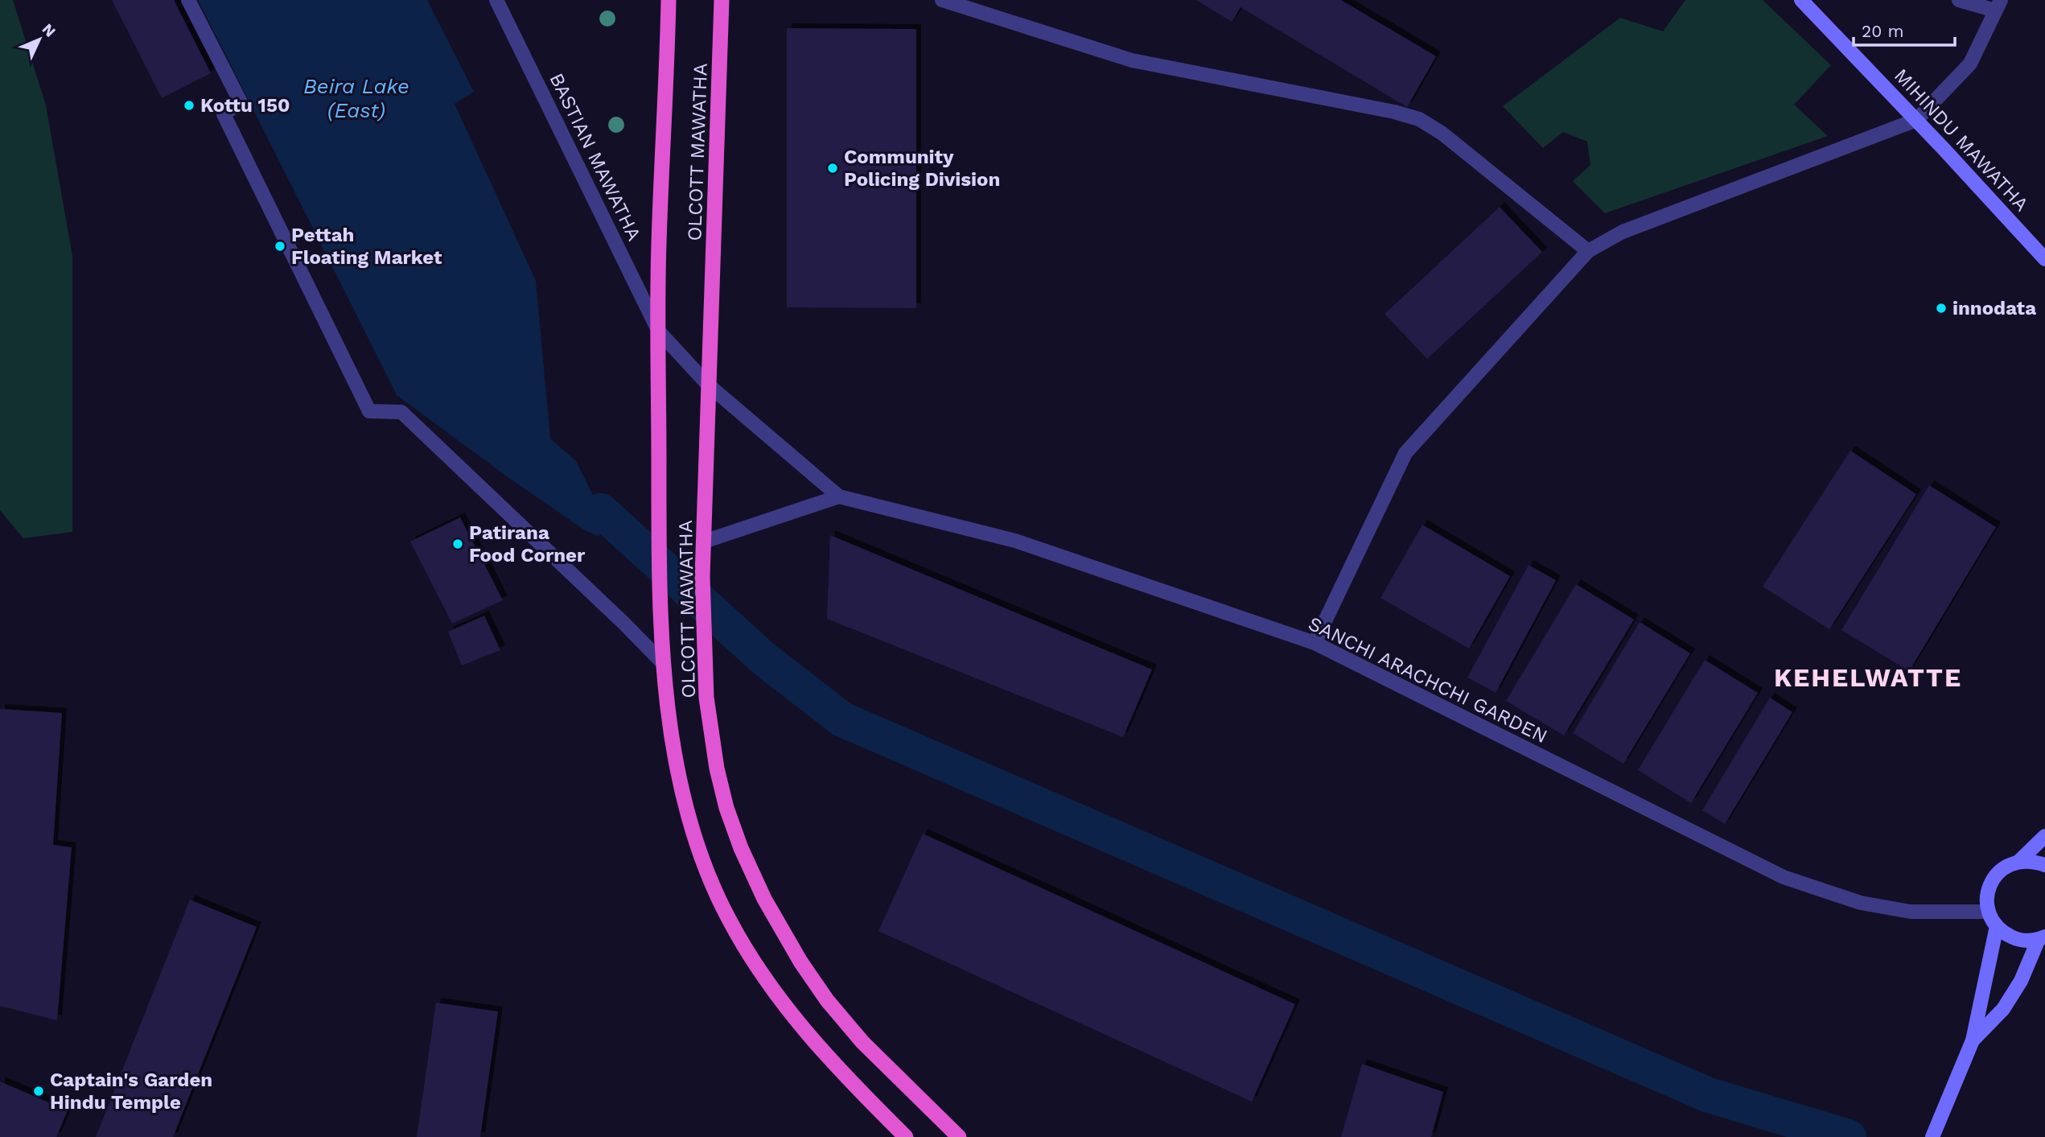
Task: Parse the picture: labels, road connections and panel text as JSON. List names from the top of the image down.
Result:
{
  "streets": {
    "highway": ["OLCOTT MAWATHA"],
    "main road": ["MIHINDU MAWATHA"],
    "street": ["BASTIAN MAWATHA", "SANCHI ARACHCHI GARDEN"]
  },
  "crossings": [
    ["OLCOTT MAWATHA", "BASTIAN MAWATHA"],
    ["OLCOTT MAWATHA", "SANCHI ARACHCHI GARDEN"],
    ["BASTIAN MAWATHA", "SANCHI ARACHCHI GARDEN"]
  ],
  "districts": ["KEHELWATTE"],
  "water": ["Beira Lake (East)"],
  "places": [
    "Kottu 150",
    "Community Policing Division",
    "Pettah Floating Market",
    "innodata",
    "Patirana Food Corner",
    "Captain's Garden Hindu Temple"
  ],
  "scale_bar": "20 m",
  "north": "top right"
}
